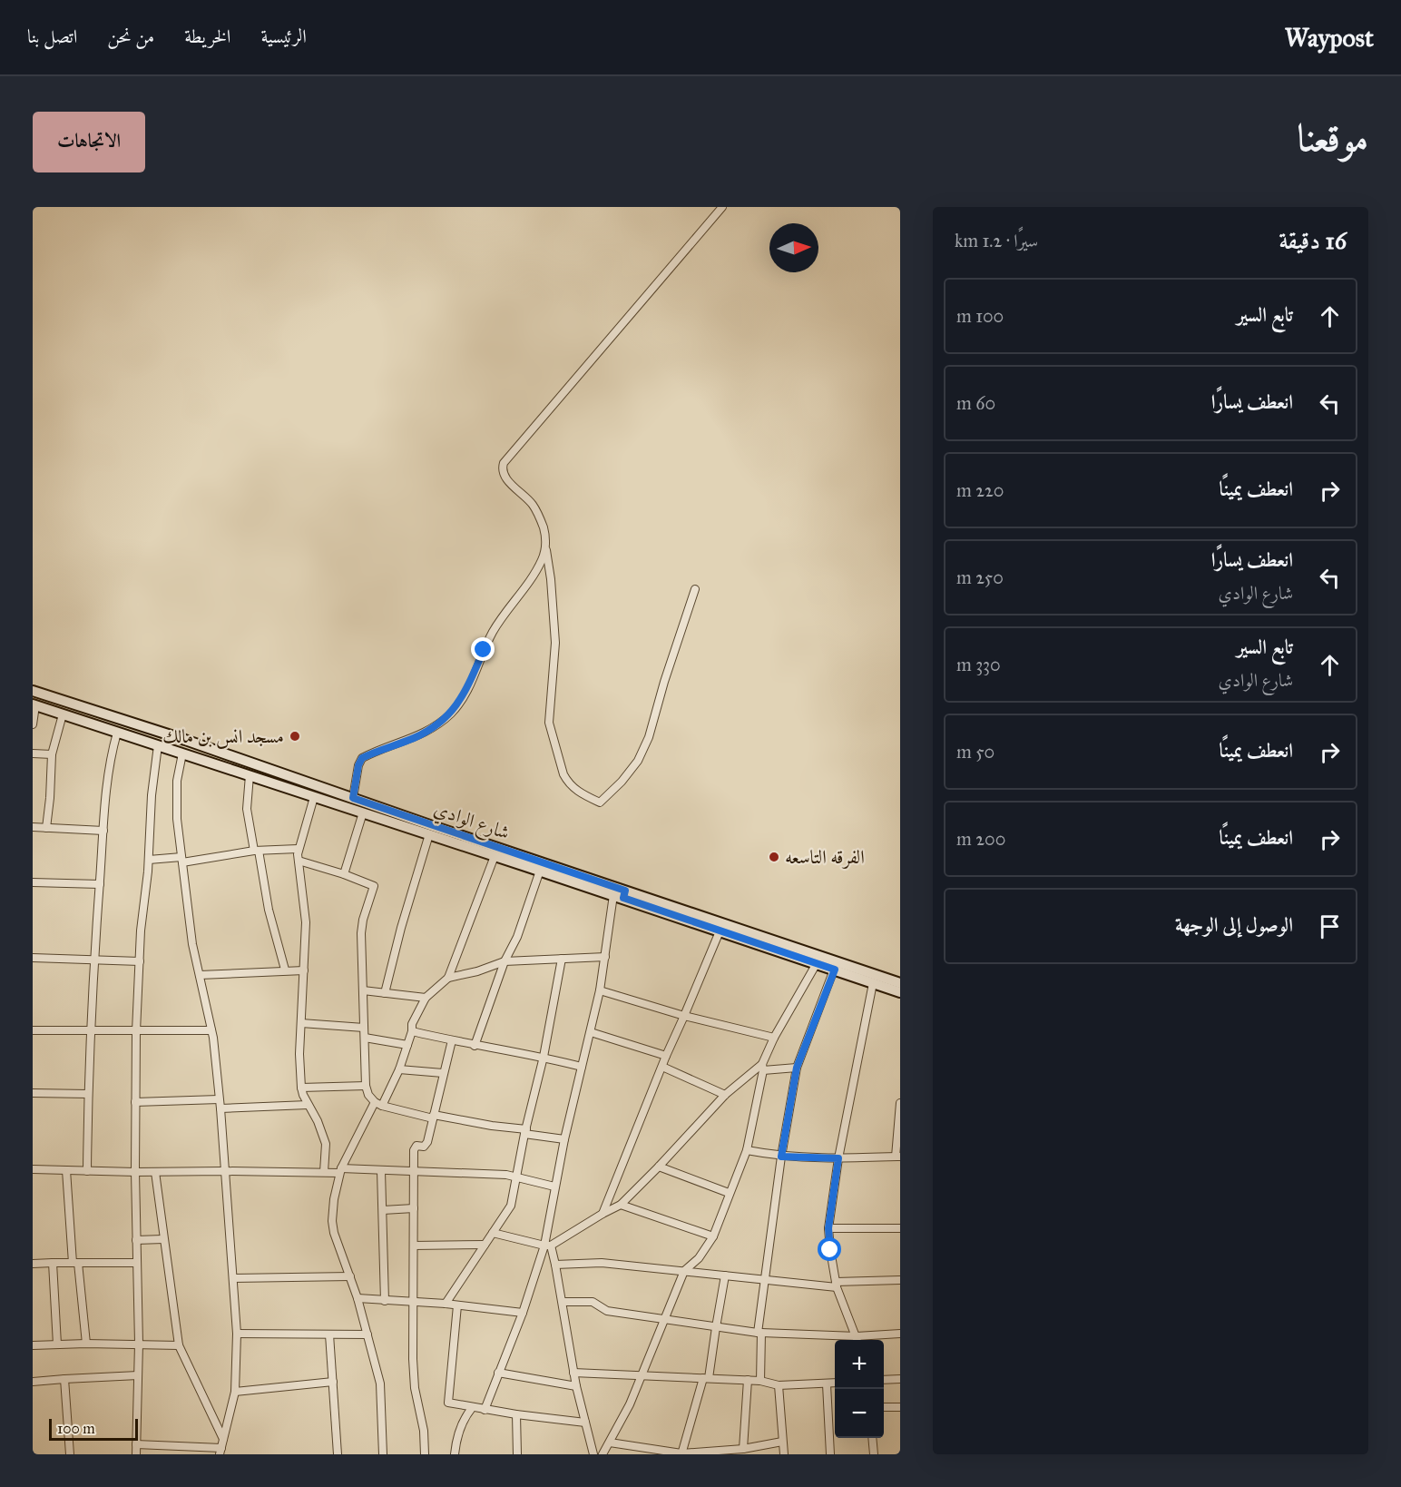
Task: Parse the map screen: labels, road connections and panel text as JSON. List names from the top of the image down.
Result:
{
  "streets": {
    "main road": ["شارع الوادي"]
  },
  "places": ["مسجد انس بن مالك", "الفرقه التاسعه"],
  "scale_bar": "100 m",
  "north": "right",
  "page": {
    "header": "Waypost",
    "nav": [
      "الرئيسية",
      "الخريطة",
      "من نحن",
      "اتصل بنا"
    ],
    "title": "موقعنا",
    "buttons": "الاتجاهات",
    "heading": ["16 دقيقة", "سيرًا · 1.2 km"],
    "list": [
      ["تابع السير", "100 m"],
      ["انعطف يسارًا", "60 m"],
      ["انعطف يمينًا", "220 m"],
      ["انعطف يسارًا", "شارع الوادي", "250 m"],
      ["تابع السير", "شارع الوادي", "330 m"],
      ["انعطف يمينًا", "50 m"],
      ["انعطف يمينًا", "200 m"],
      "الوصول إلى الوجهة"
    ],
    "map_buttons": ["+", "−"],
    "scale": "100 m"
  }
}
